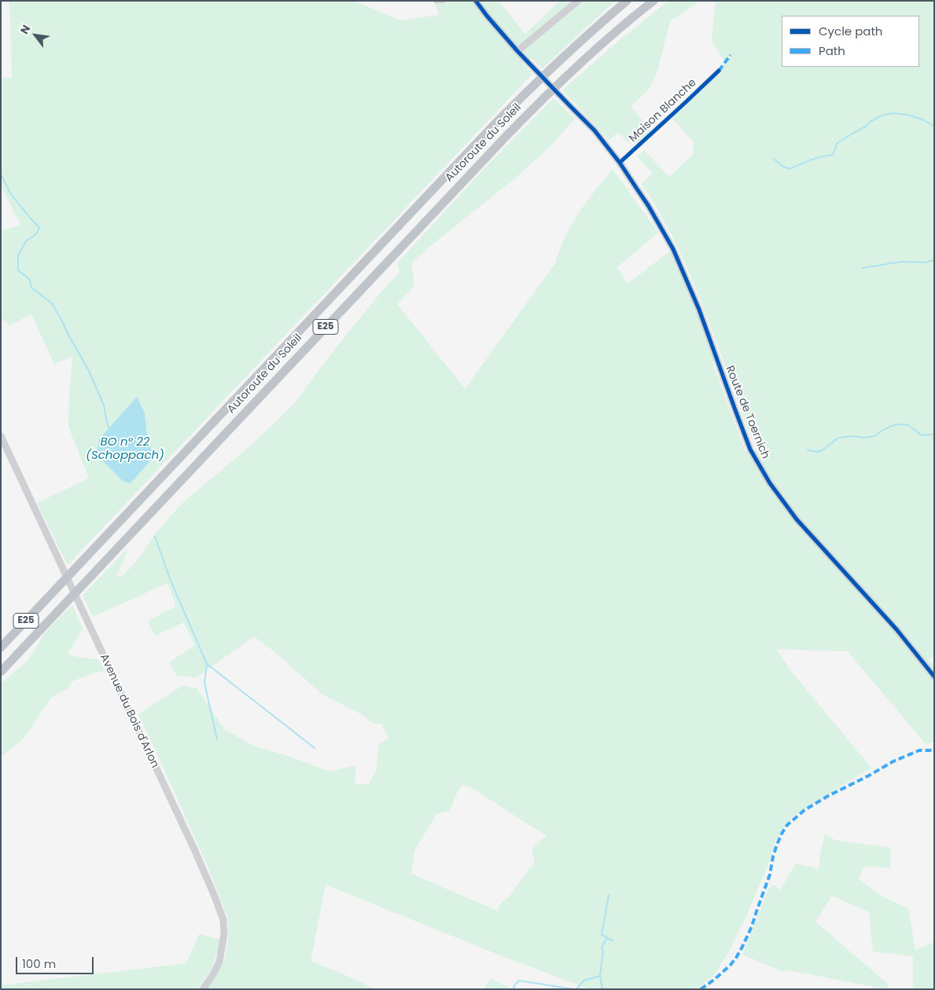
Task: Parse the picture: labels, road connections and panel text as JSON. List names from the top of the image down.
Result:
{
  "streets": {
    "highway": ["Autoroute du Soleil", "E25"],
    "main road": ["Route de Toernich", "Avenue du Bois d'Arlon"],
    "street": ["Maison Blanche"]
  },
  "crossings": [
    ["Maison Blanche", "Route de Toernich"]
  ],
  "water": ["BO n° 22 (Schoppach)"],
  "legend": ["Cycle path", "Path"],
  "scale_bar": "100 m",
  "north": "top left"
}
